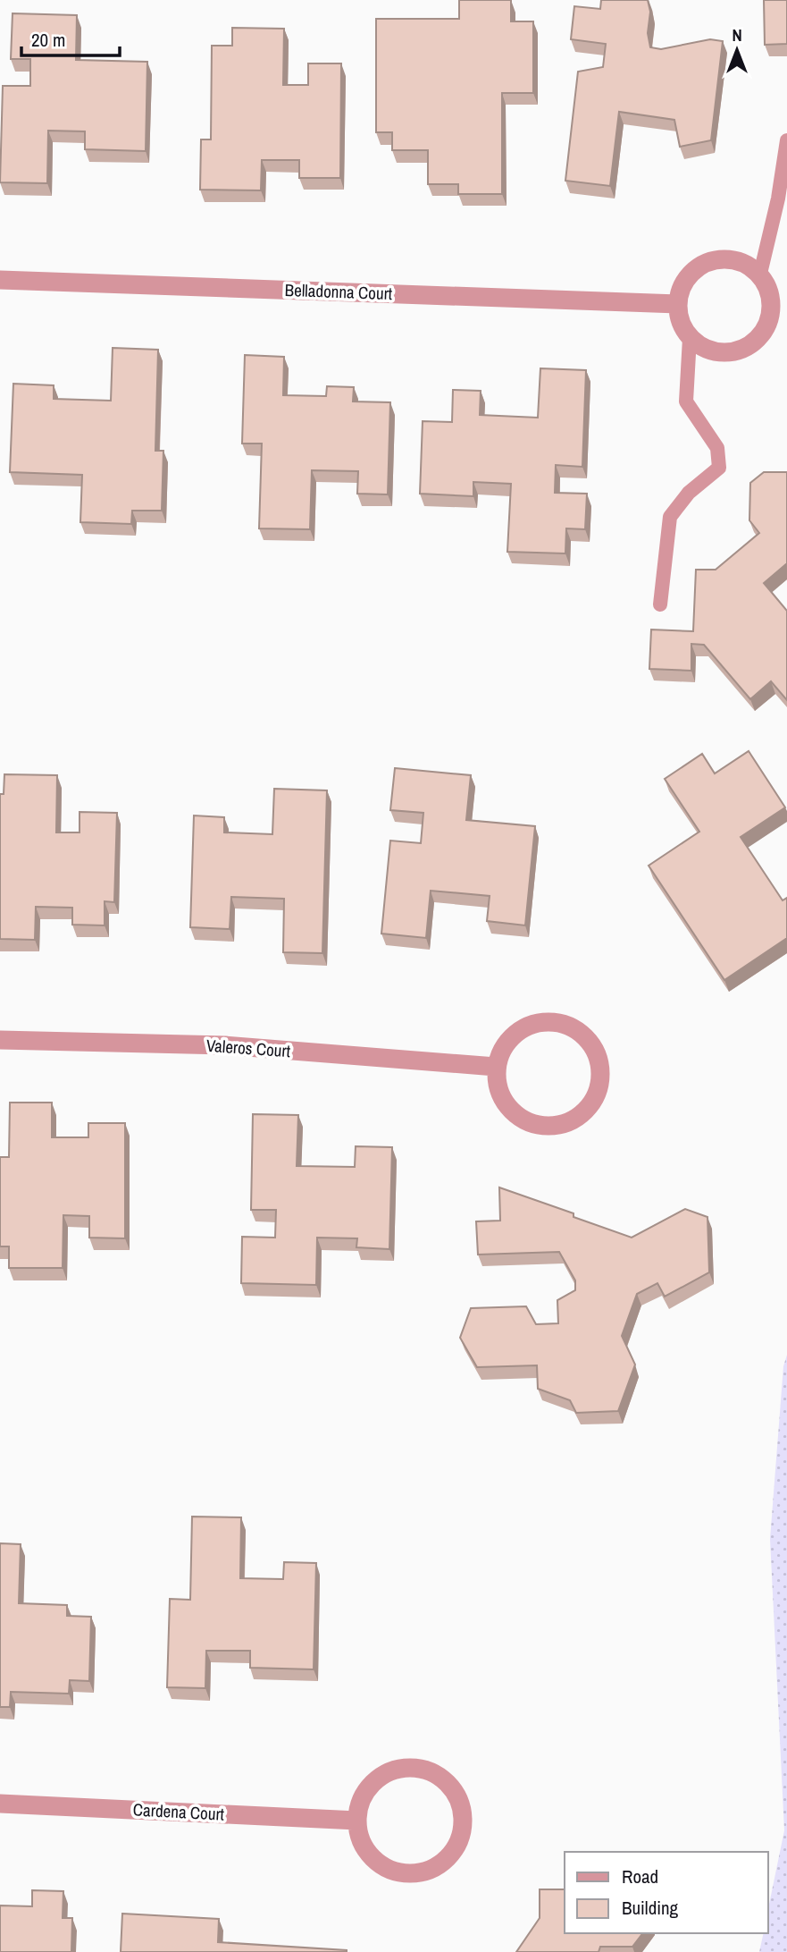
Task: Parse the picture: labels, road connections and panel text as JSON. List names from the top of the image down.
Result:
{
  "streets": {
    "street": ["Belladonna Court", "Valeros Court", "Cardena Court"]
  },
  "legend": ["Road", "Building"],
  "scale_bar": "20 m",
  "north": "top"
}
